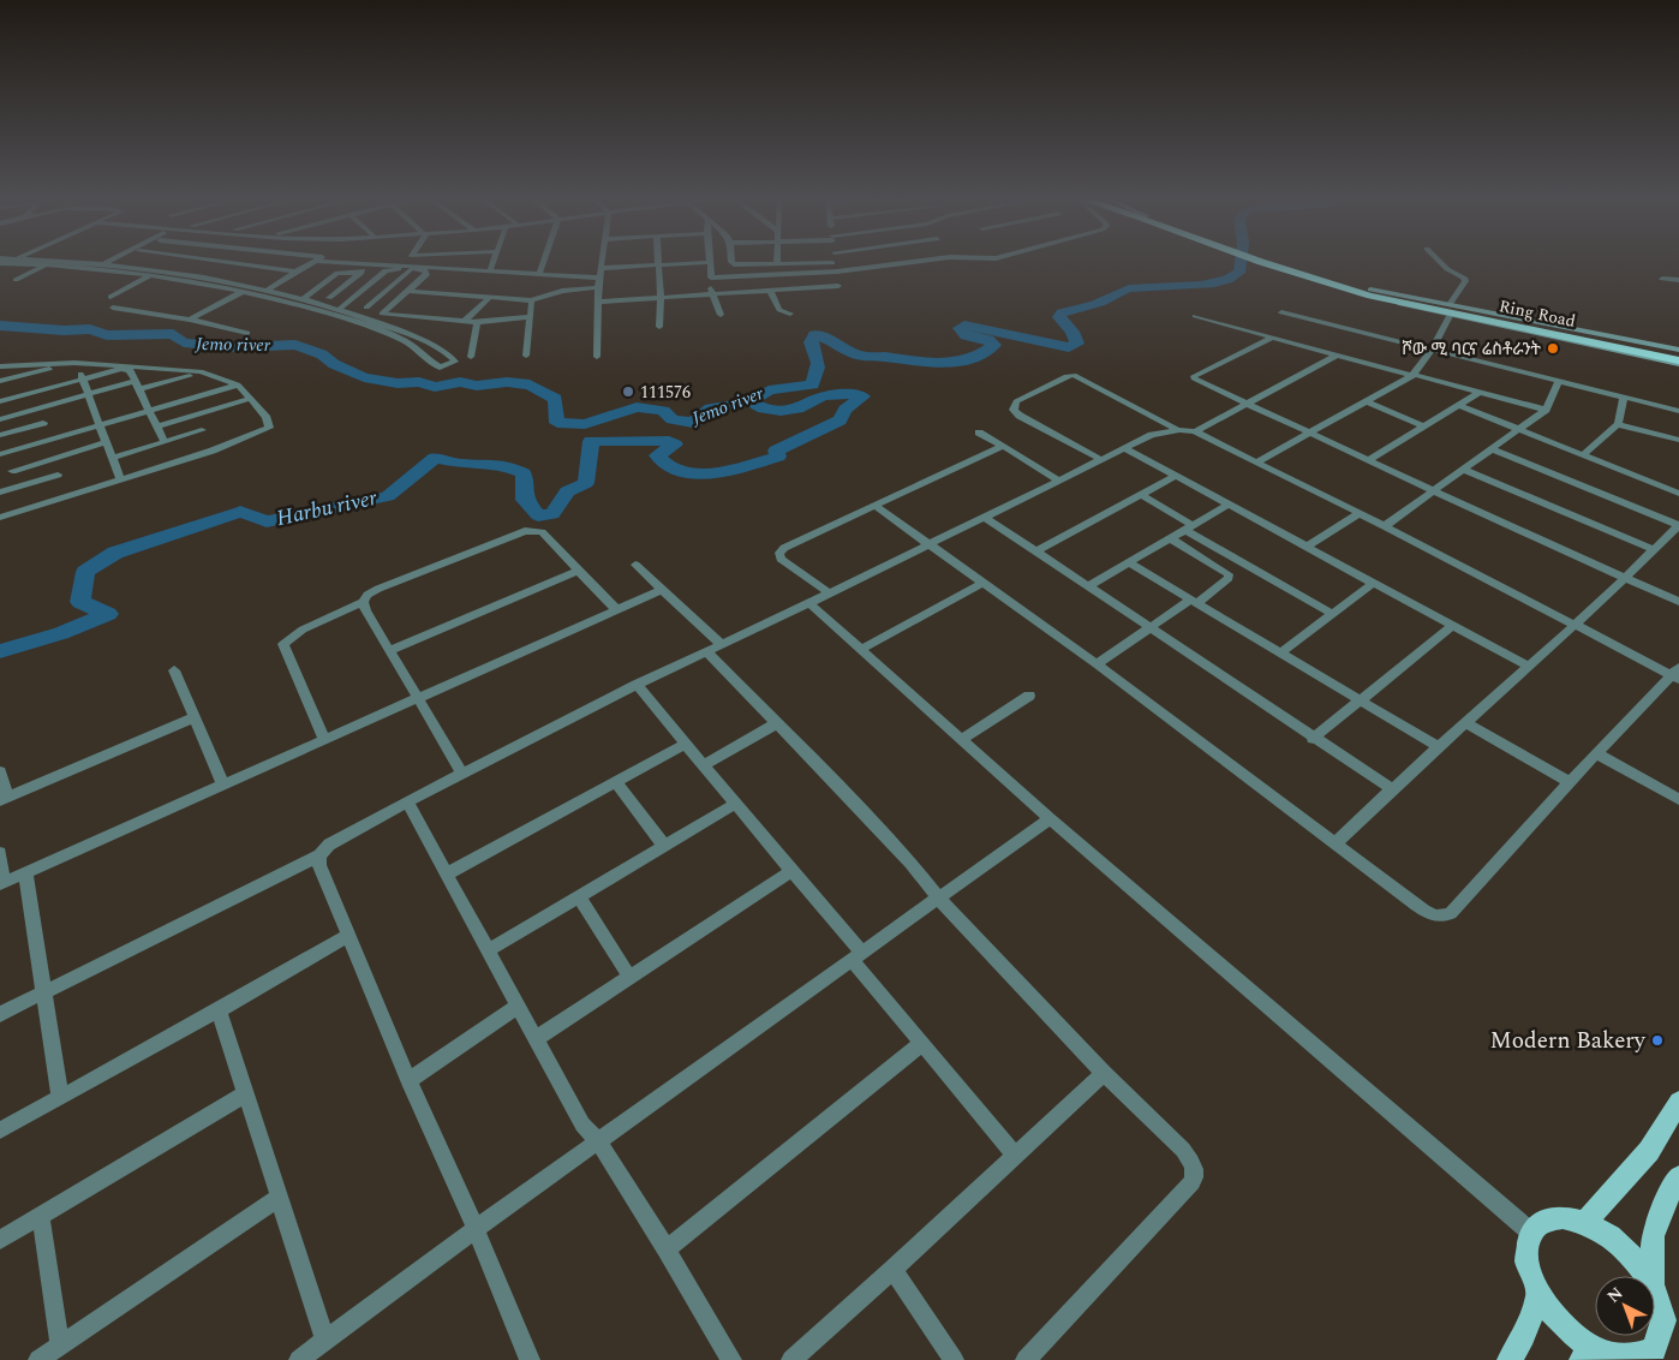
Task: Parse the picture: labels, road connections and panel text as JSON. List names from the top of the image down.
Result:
{
  "streets": {
    "highway": ["Ring Road"]
  },
  "water": ["Jemo river", "Harbu river"],
  "places": ["ሾው ሚ ባርና ሬስቶራንት", "111576", "Modern Bakery"],
  "north": "top left"
}
